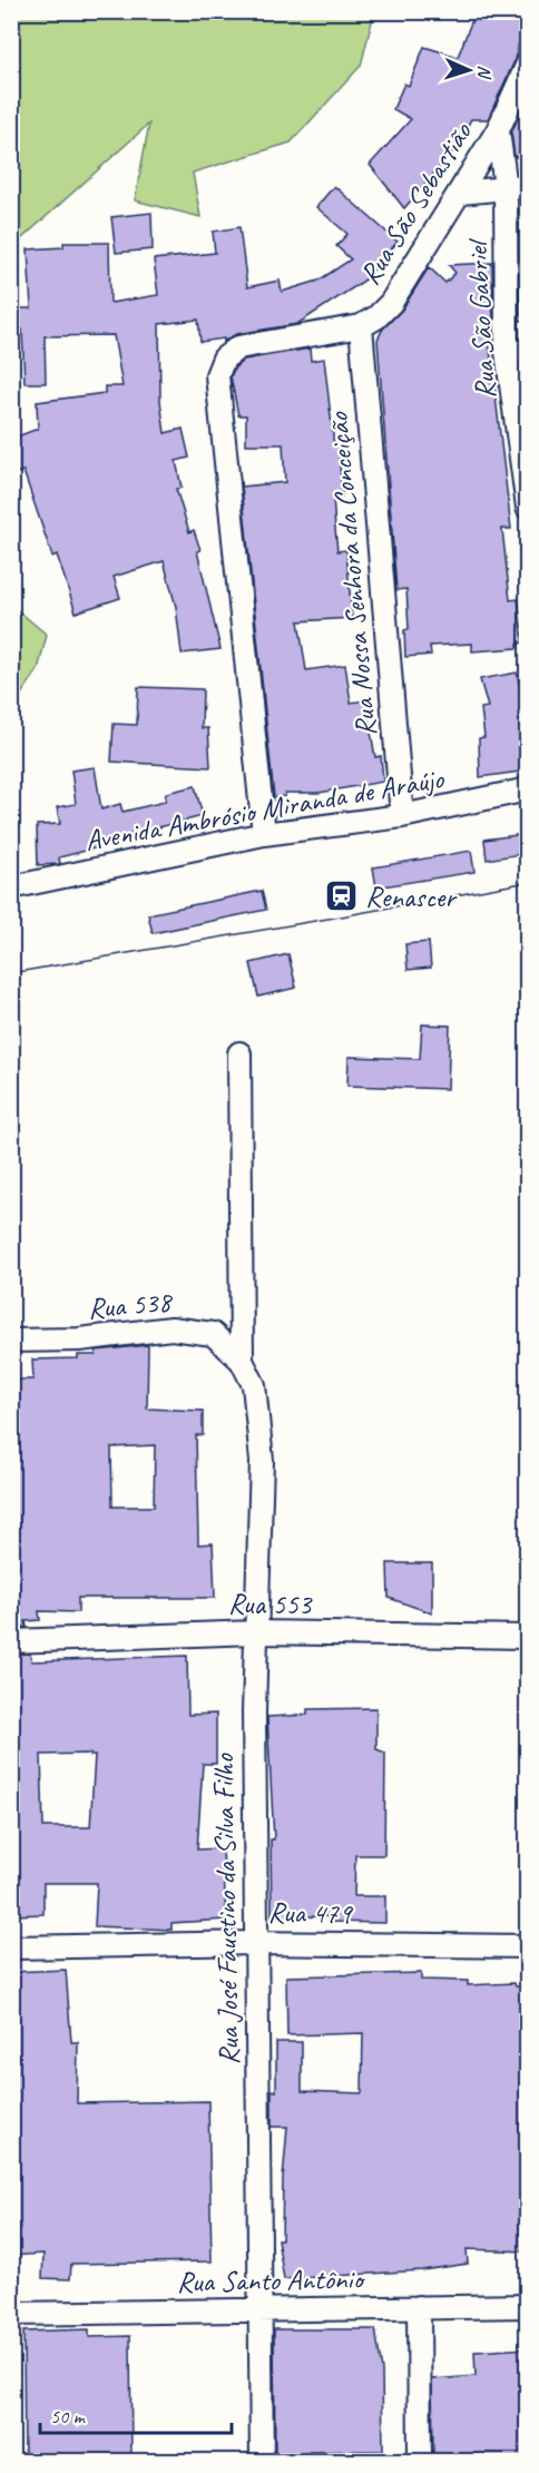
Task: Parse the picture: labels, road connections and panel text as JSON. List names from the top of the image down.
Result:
{
  "streets": {
    "street": [
      "Rua São Sebastião",
      "Rua São Gabriel",
      "Rua Nossa Senhora da Conceição",
      "Avenida Ambrósio Miranda de Araújo",
      "Rua 538",
      "Rua 553",
      "Rua José Faustino da Silva Filho",
      "Rua 479",
      "Rua Santo Antônio"
    ]
  },
  "crossings": [
    ["Rua São Sebastião", "Rua São Gabriel"],
    ["Rua São Sebastião", "Rua Nossa Senhora da Conceição"],
    ["Rua São Sebastião", "Avenida Ambrósio Miranda de Araújo"],
    ["Rua Nossa Senhora da Conceição", "Avenida Ambrósio Miranda de Araújo"],
    ["Rua 538", "Rua José Faustino da Silva Filho"],
    ["Rua 553", "Rua José Faustino da Silva Filho"],
    ["Rua José Faustino da Silva Filho", "Rua 479"],
    ["Rua José Faustino da Silva Filho", "Rua Santo Antônio"]
  ],
  "places": {
    "station": ["Renascer"]
  },
  "scale_bar": "50 m",
  "north": "right"
}
